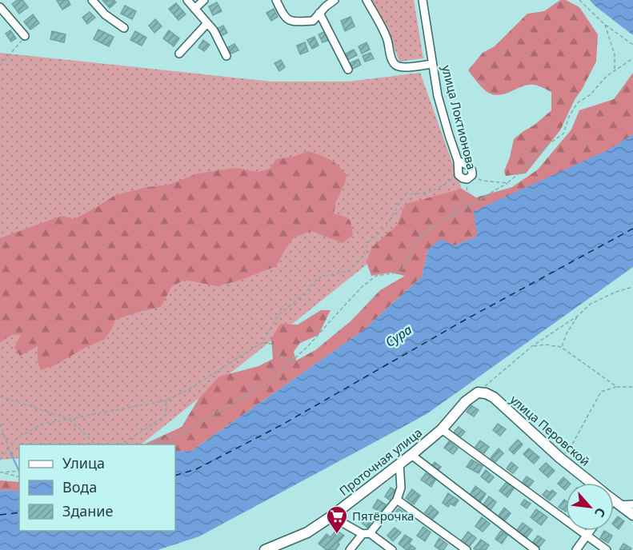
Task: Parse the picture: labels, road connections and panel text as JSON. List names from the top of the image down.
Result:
{
  "streets": {
    "main road": ["улица Перовской", "Проточная улица"],
    "street": ["улица Локтионова"]
  },
  "crossings": [
    ["улица Перовской", "Проточная улица"]
  ],
  "water": ["Сура"],
  "places": {
    "supermarket": ["Пятёрочка"]
  },
  "legend": ["Улица", "Вода", "Здание"],
  "north": "bottom right"
}
